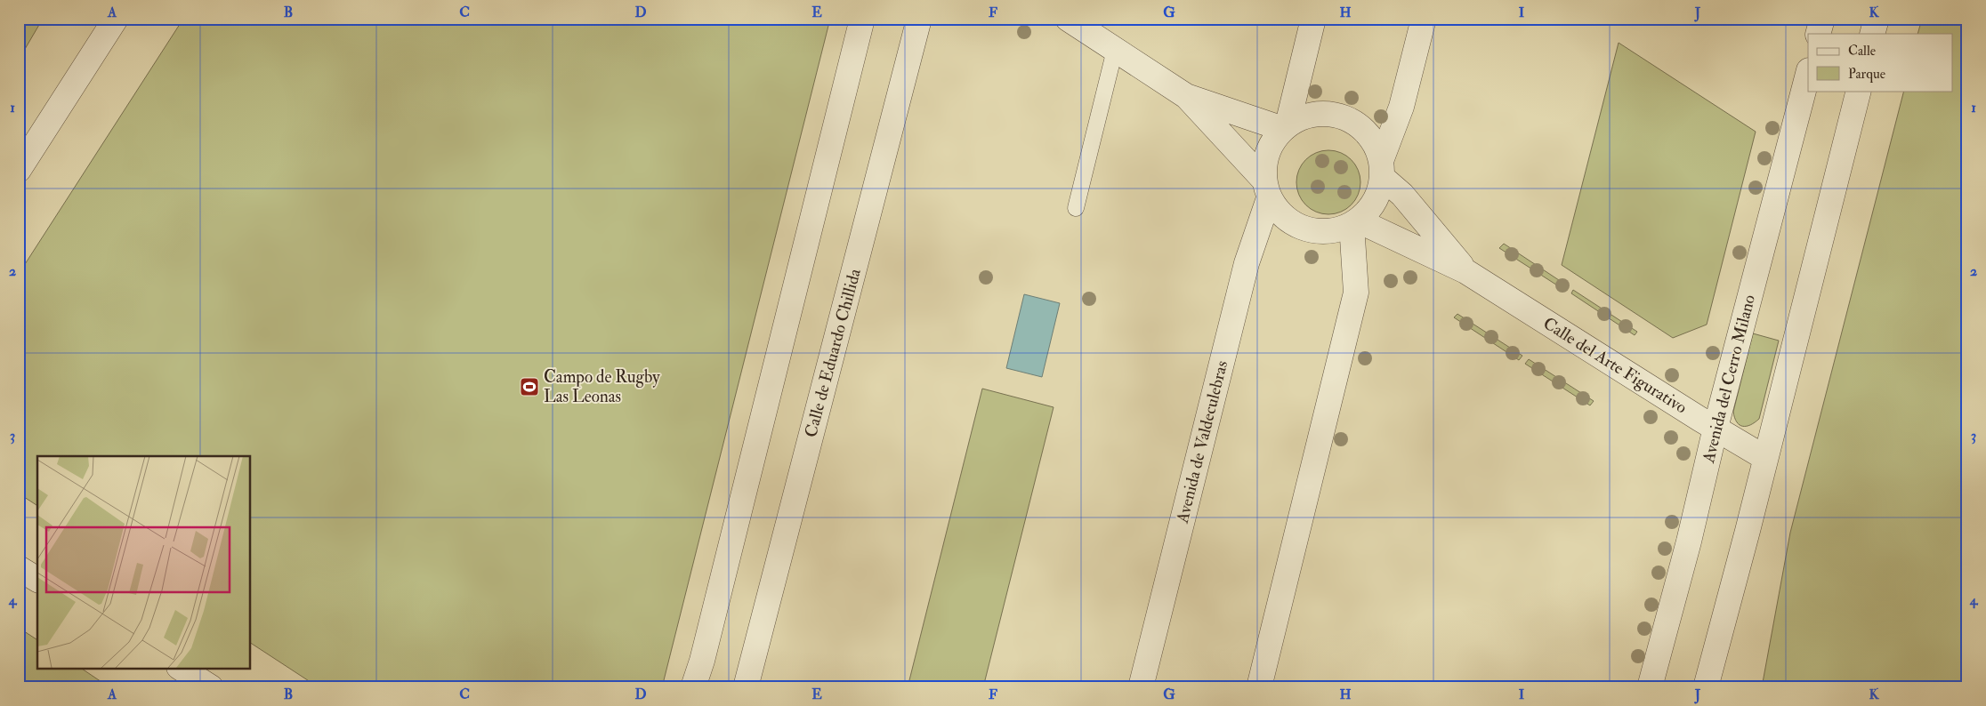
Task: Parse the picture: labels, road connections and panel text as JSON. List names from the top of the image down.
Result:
{
  "streets": {
    "street": [
      "Calle de Eduardo Chillida",
      "Calle del Arte Figurativo",
      "Avenida del Cerro Milano",
      "Avenida de Valdeculebras"
    ]
  },
  "crossings": [
    ["Calle del Arte Figurativo", "Avenida del Cerro Milano"],
    ["Calle del Arte Figurativo", "Avenida de Valdeculebras"]
  ],
  "places": {
    "sports": ["Campo de Rugby Las Leonas"]
  },
  "legend": ["Calle", "Parque"],
  "grid": {
    "columns": [
      "A",
      "B",
      "C",
      "D",
      "E",
      "F",
      "G",
      "H",
      "I",
      "J",
      "K"
    ],
    "rows": [
      "1",
      "2",
      "3",
      "4"
    ]
  }
}
